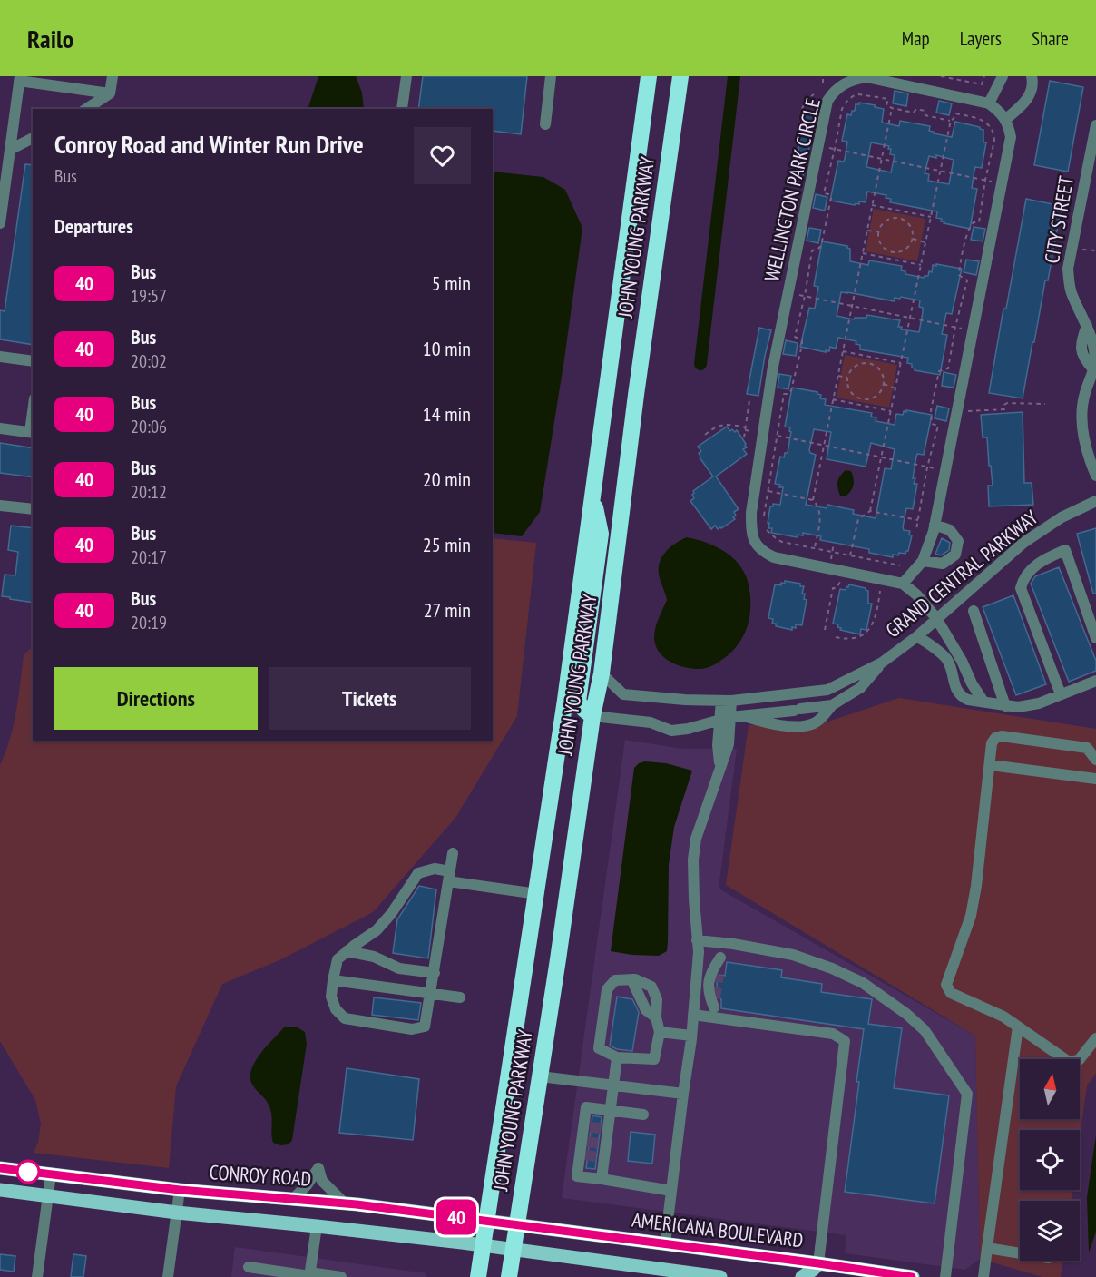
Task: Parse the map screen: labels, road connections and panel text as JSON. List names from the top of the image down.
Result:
{
  "streets": {
    "highway": ["JOHN YOUNG PARKWAY"],
    "main road": ["CONROY ROAD", "AMERICANA BOULEVARD"],
    "street": ["WELLINGTON PARK CIRCLE", "CITY STREET", "GRAND CENTRAL PARKWAY"]
  },
  "crossings": [
    ["JOHN YOUNG PARKWAY", "GRAND CENTRAL PARKWAY"],
    ["JOHN YOUNG PARKWAY", "CONROY ROAD"],
    ["JOHN YOUNG PARKWAY", "AMERICANA BOULEVARD"],
    ["CONROY ROAD", "AMERICANA BOULEVARD"]
  ],
  "lines": ["bus line 40"],
  "north": "top",
  "page": {
    "header": "Railo",
    "nav": ["Map", "Layers", "Share"],
    "on_map": "40",
    "heading": [
      ["Conroy Road and Winter Run Drive", "Bus"],
      "Departures"
    ],
    "list": [
      {
        "mark": "40",
        "name": "Bus",
        "note": "19:57",
        "value": "5 min"
      },
      {
        "mark": "40",
        "name": "Bus",
        "note": "20:02",
        "value": "10 min"
      },
      {
        "mark": "40",
        "name": "Bus",
        "note": "20:06",
        "value": "14 min"
      },
      {
        "mark": "40",
        "name": "Bus",
        "note": "20:12",
        "value": "20 min"
      },
      {
        "mark": "40",
        "name": "Bus",
        "note": "20:17",
        "value": "25 min"
      },
      {
        "mark": "40",
        "name": "Bus",
        "note": "20:19",
        "value": "27 min"
      }
    ],
    "buttons": ["Directions", "Tickets"]
  }
}
